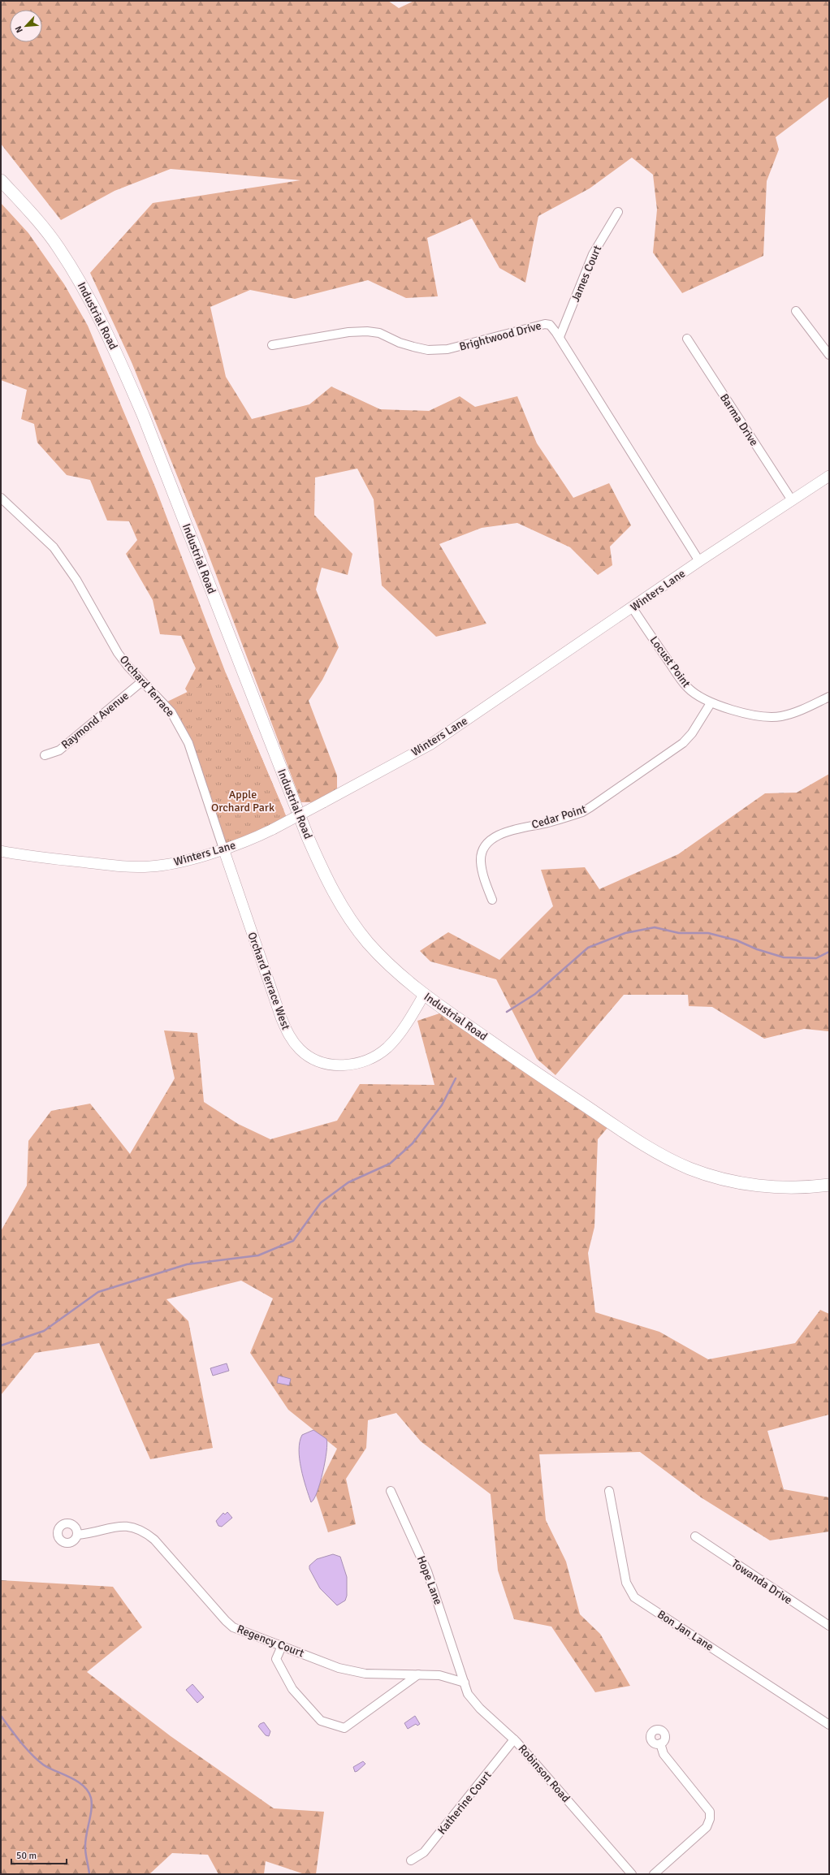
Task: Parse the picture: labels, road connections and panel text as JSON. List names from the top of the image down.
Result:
{
  "streets": {
    "main road": ["Industrial Road"],
    "street": [
      "James Court",
      "Brightwood Drive",
      "Barma Drive",
      "Winters Lane",
      "Locust Point",
      "Orchard Terrace",
      "Raymond Avenue",
      "Cedar Point",
      "Orchard Terrace West",
      "Hope Lane",
      "Towanda Drive",
      "Bon Jan Lane",
      "Regency Court",
      "Robinson Road",
      "Katherine Court"
    ]
  },
  "crossings": [
    ["James Court", "Brightwood Drive"],
    ["Industrial Road", "Orchard Terrace West"],
    ["Brightwood Drive", "Winters Lane"],
    ["Barma Drive", "Winters Lane"],
    ["Winters Lane", "Locust Point"],
    ["Winters Lane", "Orchard Terrace"],
    ["Winters Lane", "Orchard Terrace West"],
    ["Locust Point", "Cedar Point"],
    ["Orchard Terrace", "Raymond Avenue"],
    ["Orchard Terrace", "Orchard Terrace West"],
    ["Hope Lane", "Robinson Road"],
    ["Regency Court", "Robinson Road"],
    ["Robinson Road", "Katherine Court"]
  ],
  "parks": ["Apple Orchard Park"],
  "scale_bar": "50 m",
  "north": "bottom left"
}
